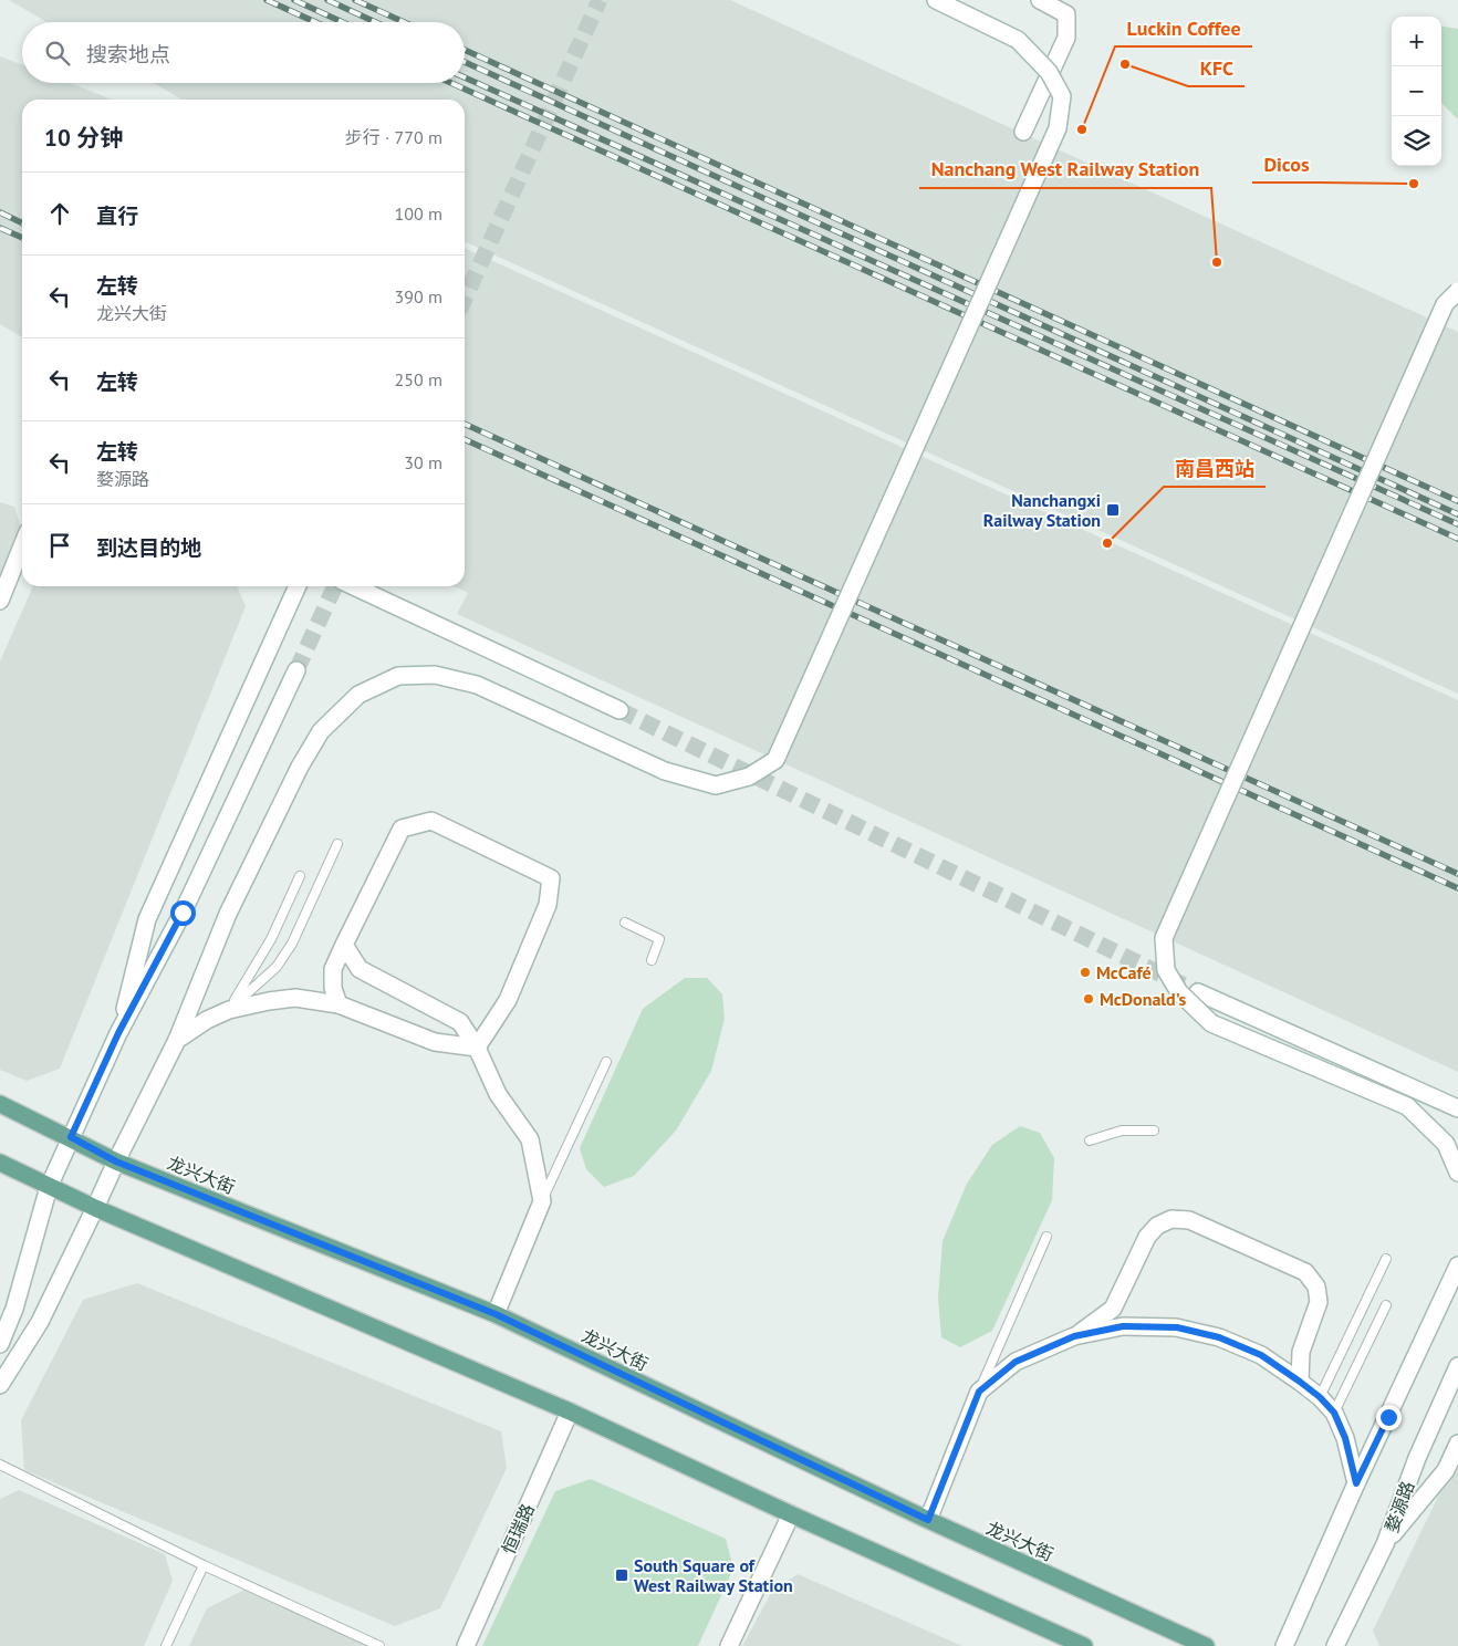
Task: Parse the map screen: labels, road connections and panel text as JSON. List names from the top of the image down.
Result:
{
  "streets": {
    "main road": ["龙兴大街"],
    "street": ["婺源路", "恒瑞路"]
  },
  "places": {
    "other": [
      "KFC",
      "Luckin Coffee",
      "Dicos",
      "Nanchang West Railway Station",
      "南昌西站",
      "McCafé",
      "McDonald's"
    ],
    "transit": ["Nanchangxi Railway Station", "South Square of West Railway Station"]
  },
  "page": {
    "map_buttons": ["+", "−"],
    "search": "搜索地点",
    "heading": ["10 分钟", "步行 · 770 m"],
    "list": [
      ["直行", "100 m"],
      ["左转", "龙兴大街", "390 m"],
      ["左转", "250 m"],
      ["左转", "婺源路", "30 m"],
      "到达目的地"
    ]
  }
}
